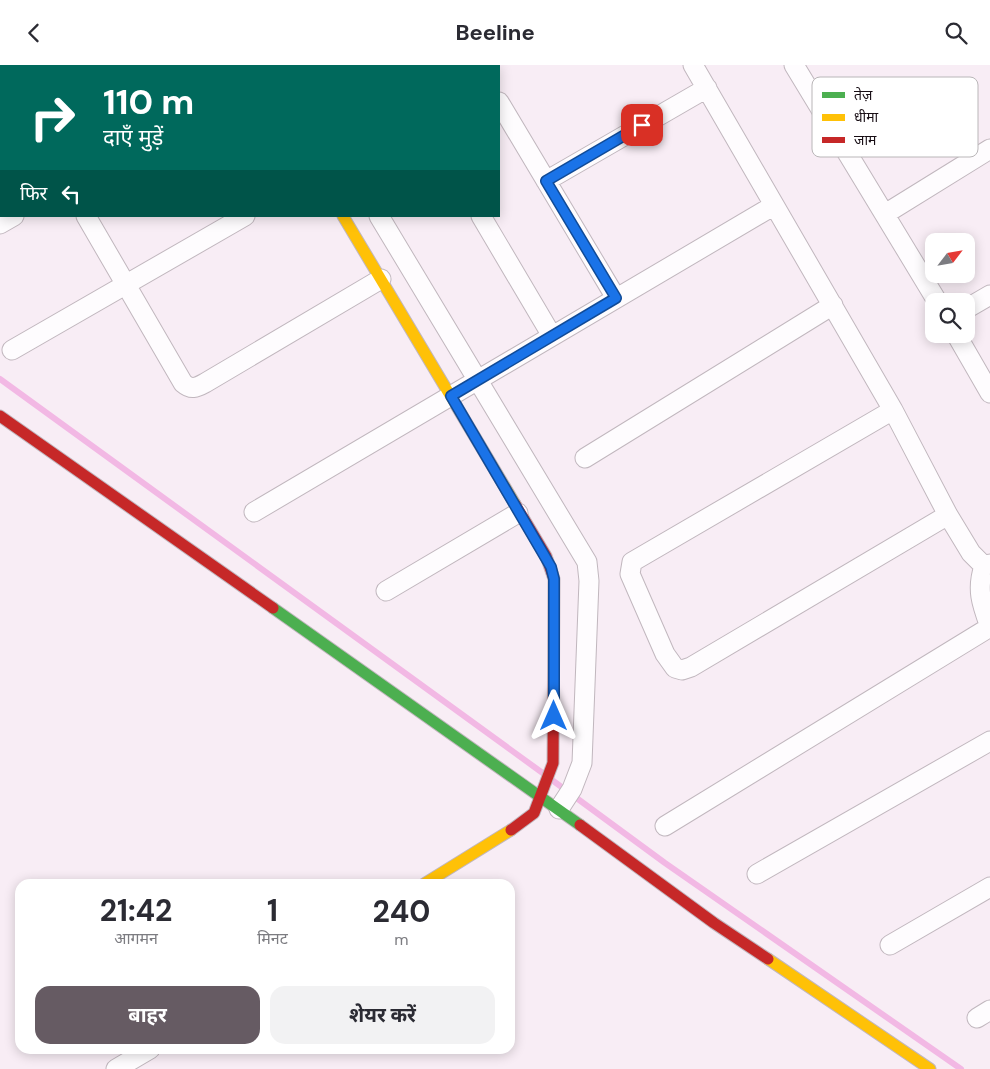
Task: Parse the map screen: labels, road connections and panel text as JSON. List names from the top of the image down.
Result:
{
  "legend": ["तेज़", "धीमा", "जाम"],
  "north": "top right",
  "page": {
    "header": "Beeline",
    "turn": ["110 m", "दाएँ मुड़ें"],
    "then": "फिर",
    "eta": [
      "21:42",
      "आगमन",
      "1",
      "मिनट",
      "240",
      "m"
    ],
    "buttons": ["बाहर", "शेयर करें"]
  }
}
